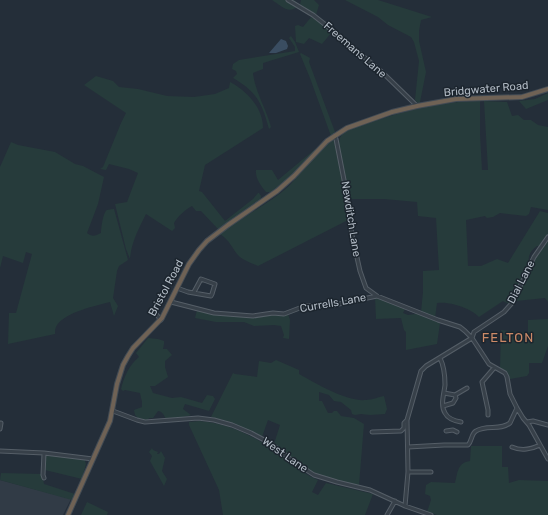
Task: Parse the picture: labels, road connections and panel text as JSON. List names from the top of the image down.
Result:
{
  "streets": {
    "highway": ["Bridgwater Road", "Bristol Road"],
    "street": [
      "Freemans Lane",
      "Newditch Lane",
      "Dial Lane",
      "Currells Lane",
      "West Lane"
    ]
  },
  "crossings": [
    ["Freemans Lane", "Bridgwater Road"],
    ["Bridgwater Road", "Newditch Lane"],
    ["Bridgwater Road", "Bristol Road"],
    ["Newditch Lane", "Bristol Road"],
    ["Newditch Lane", "Currells Lane"],
    ["Bristol Road", "Currells Lane"],
    ["Bristol Road", "West Lane"]
  ],
  "districts": ["FELTON"]
}
